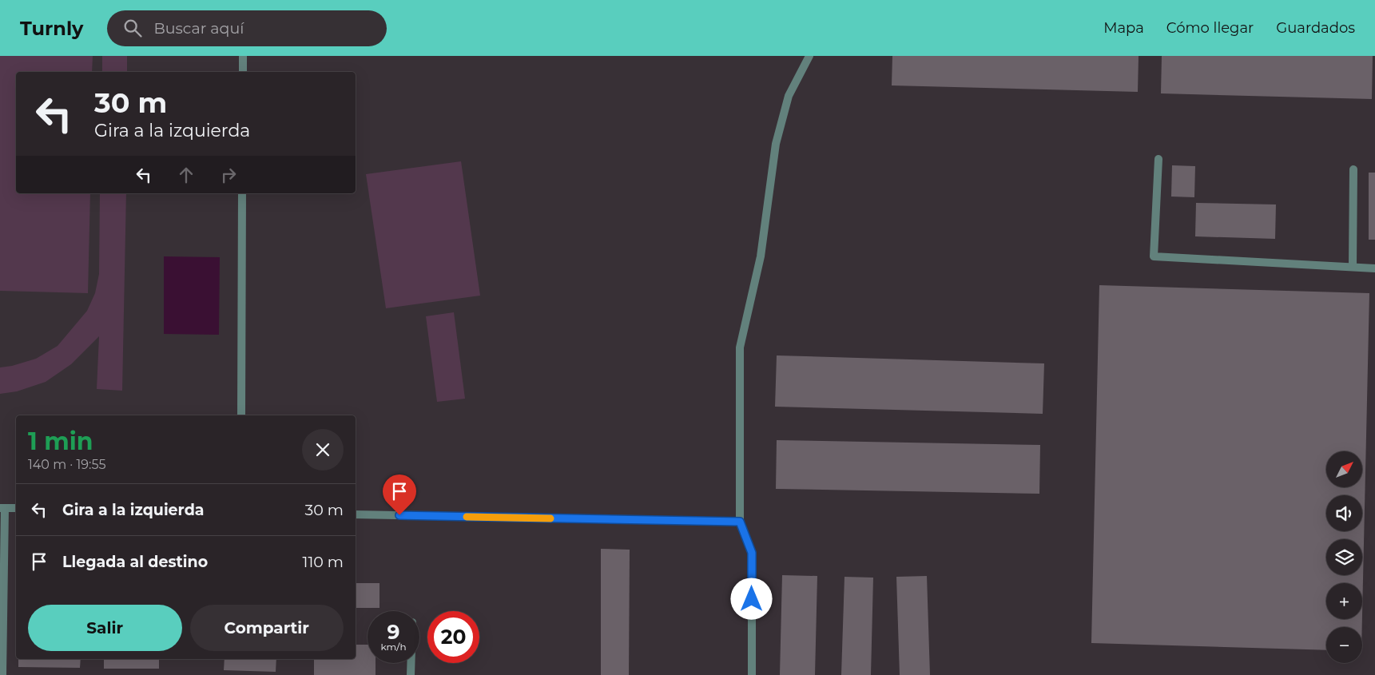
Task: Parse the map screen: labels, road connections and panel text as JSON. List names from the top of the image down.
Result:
{
  "north": "top right",
  "page": {
    "header": "Turnly",
    "search": "Buscar aquí",
    "nav": ["Mapa", "Cómo llegar", "Guardados"],
    "turn": ["30 m", "Gira a la izquierda"],
    "heading": ["1 min", "140 m · 19:55"],
    "map_buttons": ["+", "−"],
    "list": [
      {
        "name": "Gira a la izquierda",
        "value": "30 m"
      },
      {
        "name": "Llegada al destino",
        "value": "110 m"
      }
    ],
    "buttons": ["Salir", "Compartir"],
    "speed": "9 km/h",
    "limit": "20"
  }
}
